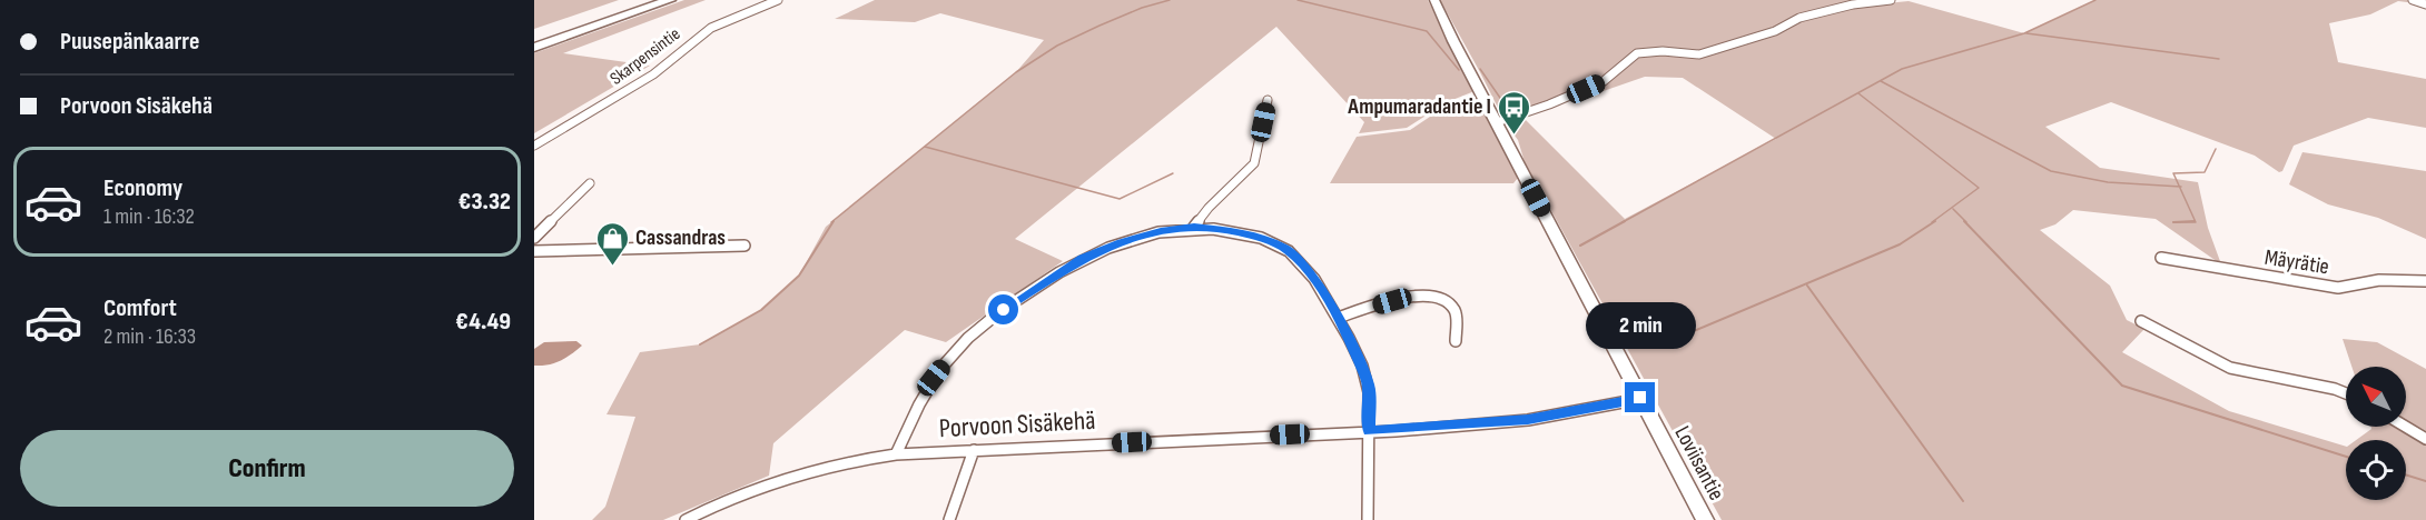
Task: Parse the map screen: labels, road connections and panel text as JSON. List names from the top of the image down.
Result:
{
  "streets": {
    "main road": ["Loviisantie"],
    "street": ["Skarpensintie", "Mäyrätie", "Porvoon Sisäkehä"]
  },
  "crossings": [
    ["Porvoon Sisäkehä", "Loviisantie"]
  ],
  "places": {
    "bus stop": ["Ampumaradantie I"],
    "shop": ["Cassandras"]
  },
  "north": "top left",
  "page": {
    "banner": ["Puusepänkaarre", "Porvoon Sisäkehä"],
    "list": [
      {
        "name": "Economy",
        "note": "1 min · 16:32",
        "value": "€3.32"
      },
      {
        "name": "Comfort",
        "note": "2 min · 16:33",
        "value": "€4.49"
      }
    ],
    "bubble": "2 min",
    "buttons": "Confirm"
  }
}
